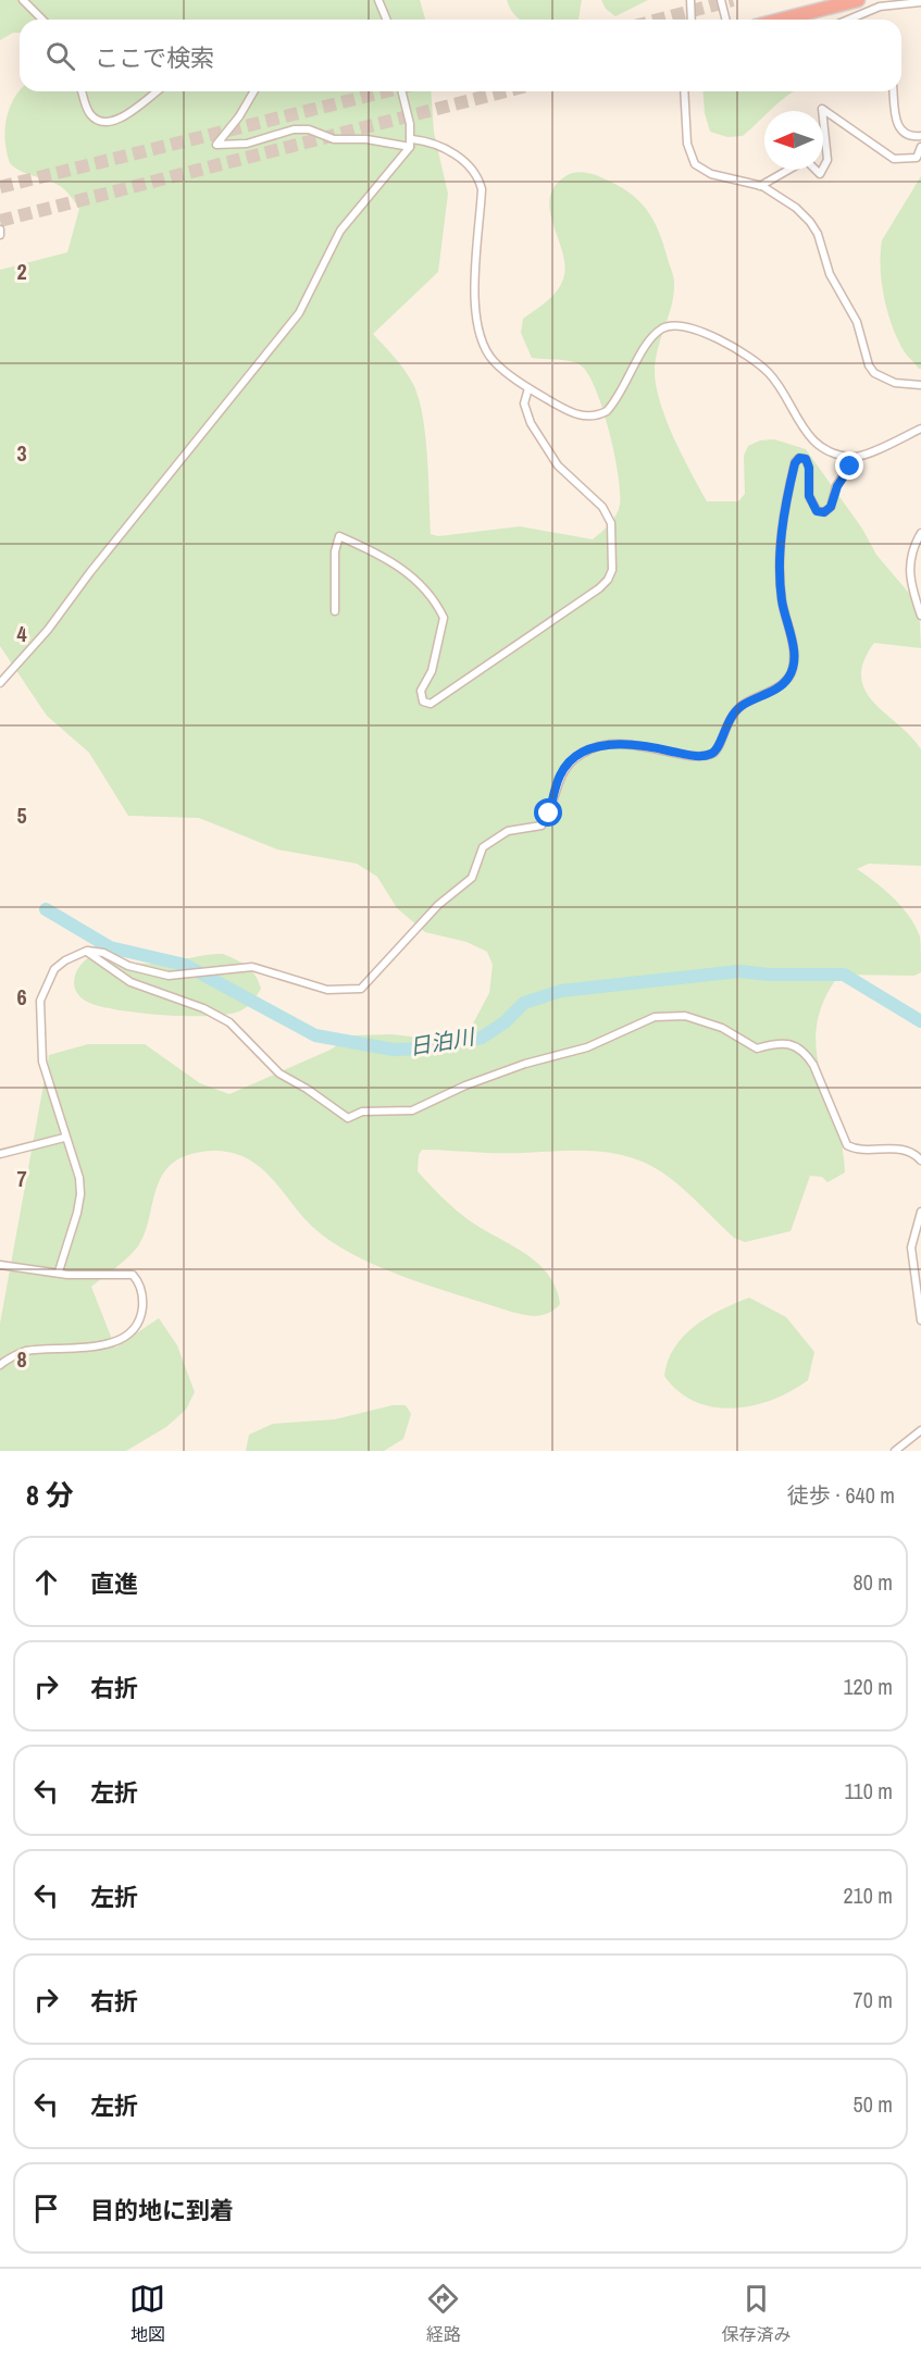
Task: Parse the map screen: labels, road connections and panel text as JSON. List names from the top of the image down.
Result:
{
  "water": ["日泊川"],
  "north": "left",
  "page": {
    "search": "ここで検索",
    "heading": ["8 分", "徒歩 · 640 m"],
    "list": [
      ["直進", "80 m"],
      ["右折", "120 m"],
      ["左折", "110 m"],
      ["左折", "210 m"],
      ["右折", "70 m"],
      ["左折", "50 m"],
      "目的地に到着"
    ],
    "nav": ["地図", "経路", "保存済み"]
  },
  "grid": {
    "rows": [
      "2",
      "3",
      "4",
      "5",
      "6",
      "7",
      "8"
    ]
  }
}
